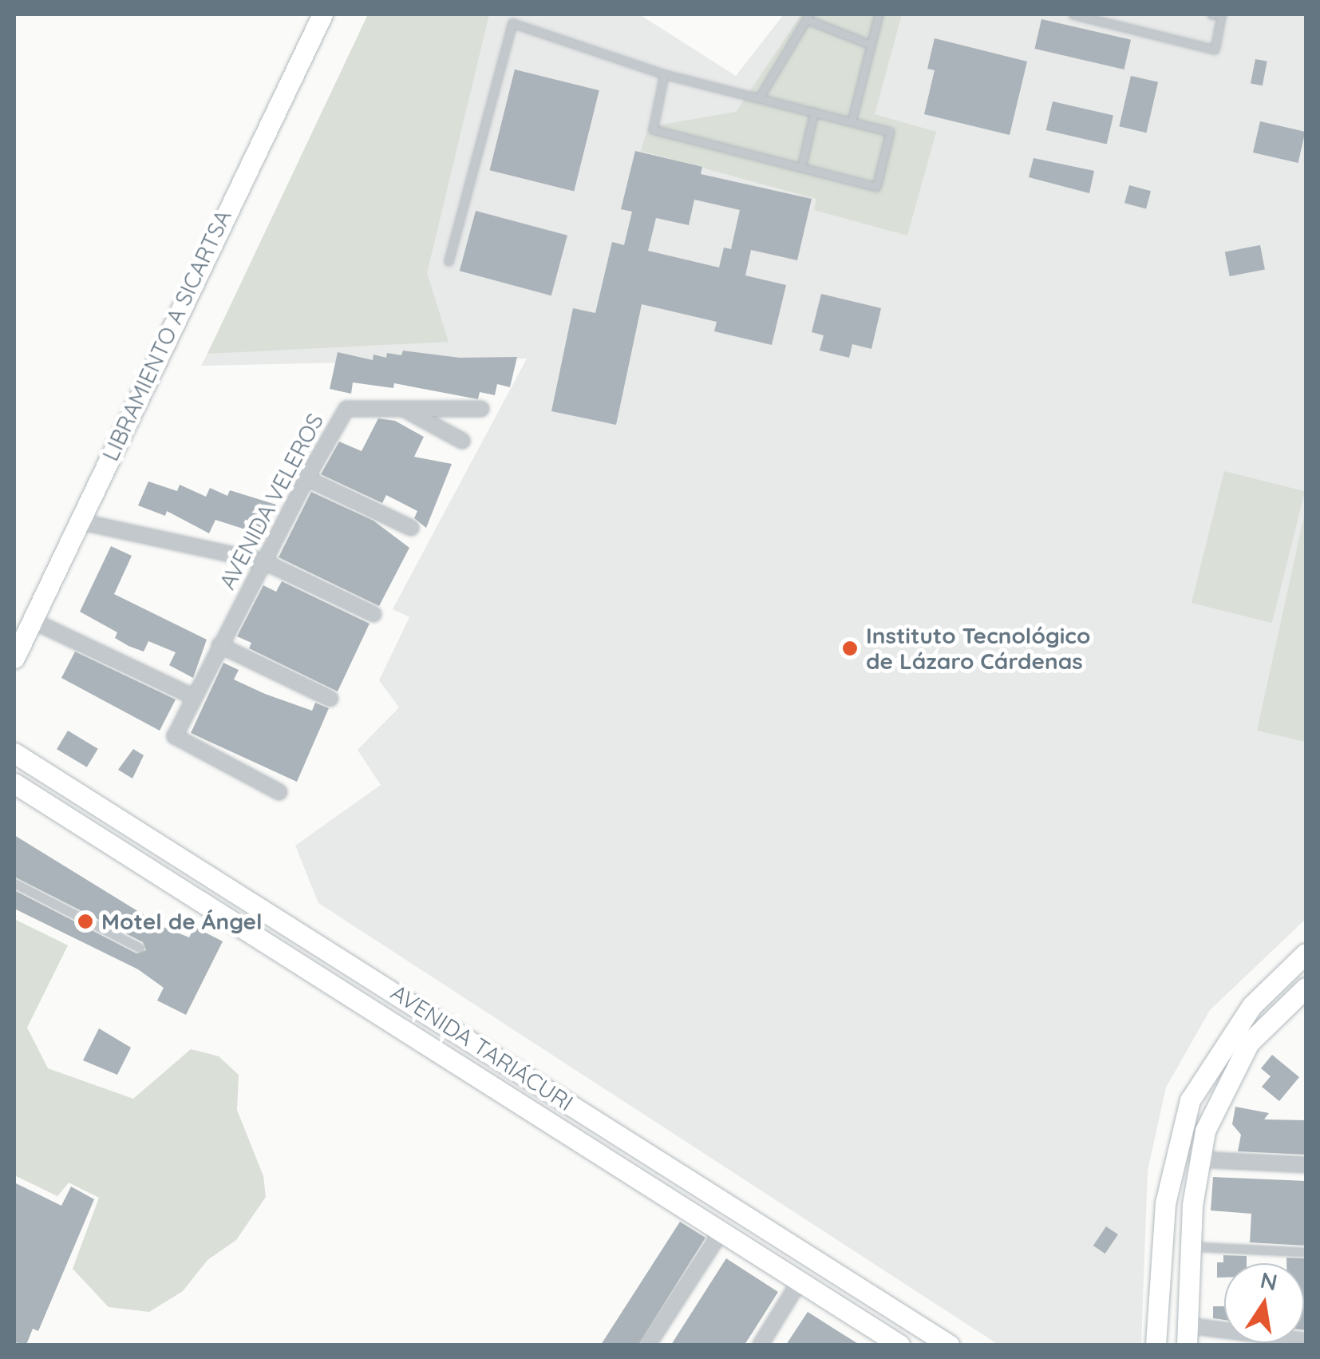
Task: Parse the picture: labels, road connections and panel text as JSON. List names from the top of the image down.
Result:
{
  "streets": {
    "street": ["LIBRAMIENTO A SICARTSA", "AVENIDA VELEROS", "AVENIDA TARIÁCURI"]
  },
  "places": ["Instituto Tecnológico de Lázaro Cárdenas", "Motel de Ángel"],
  "north": "top"
}
